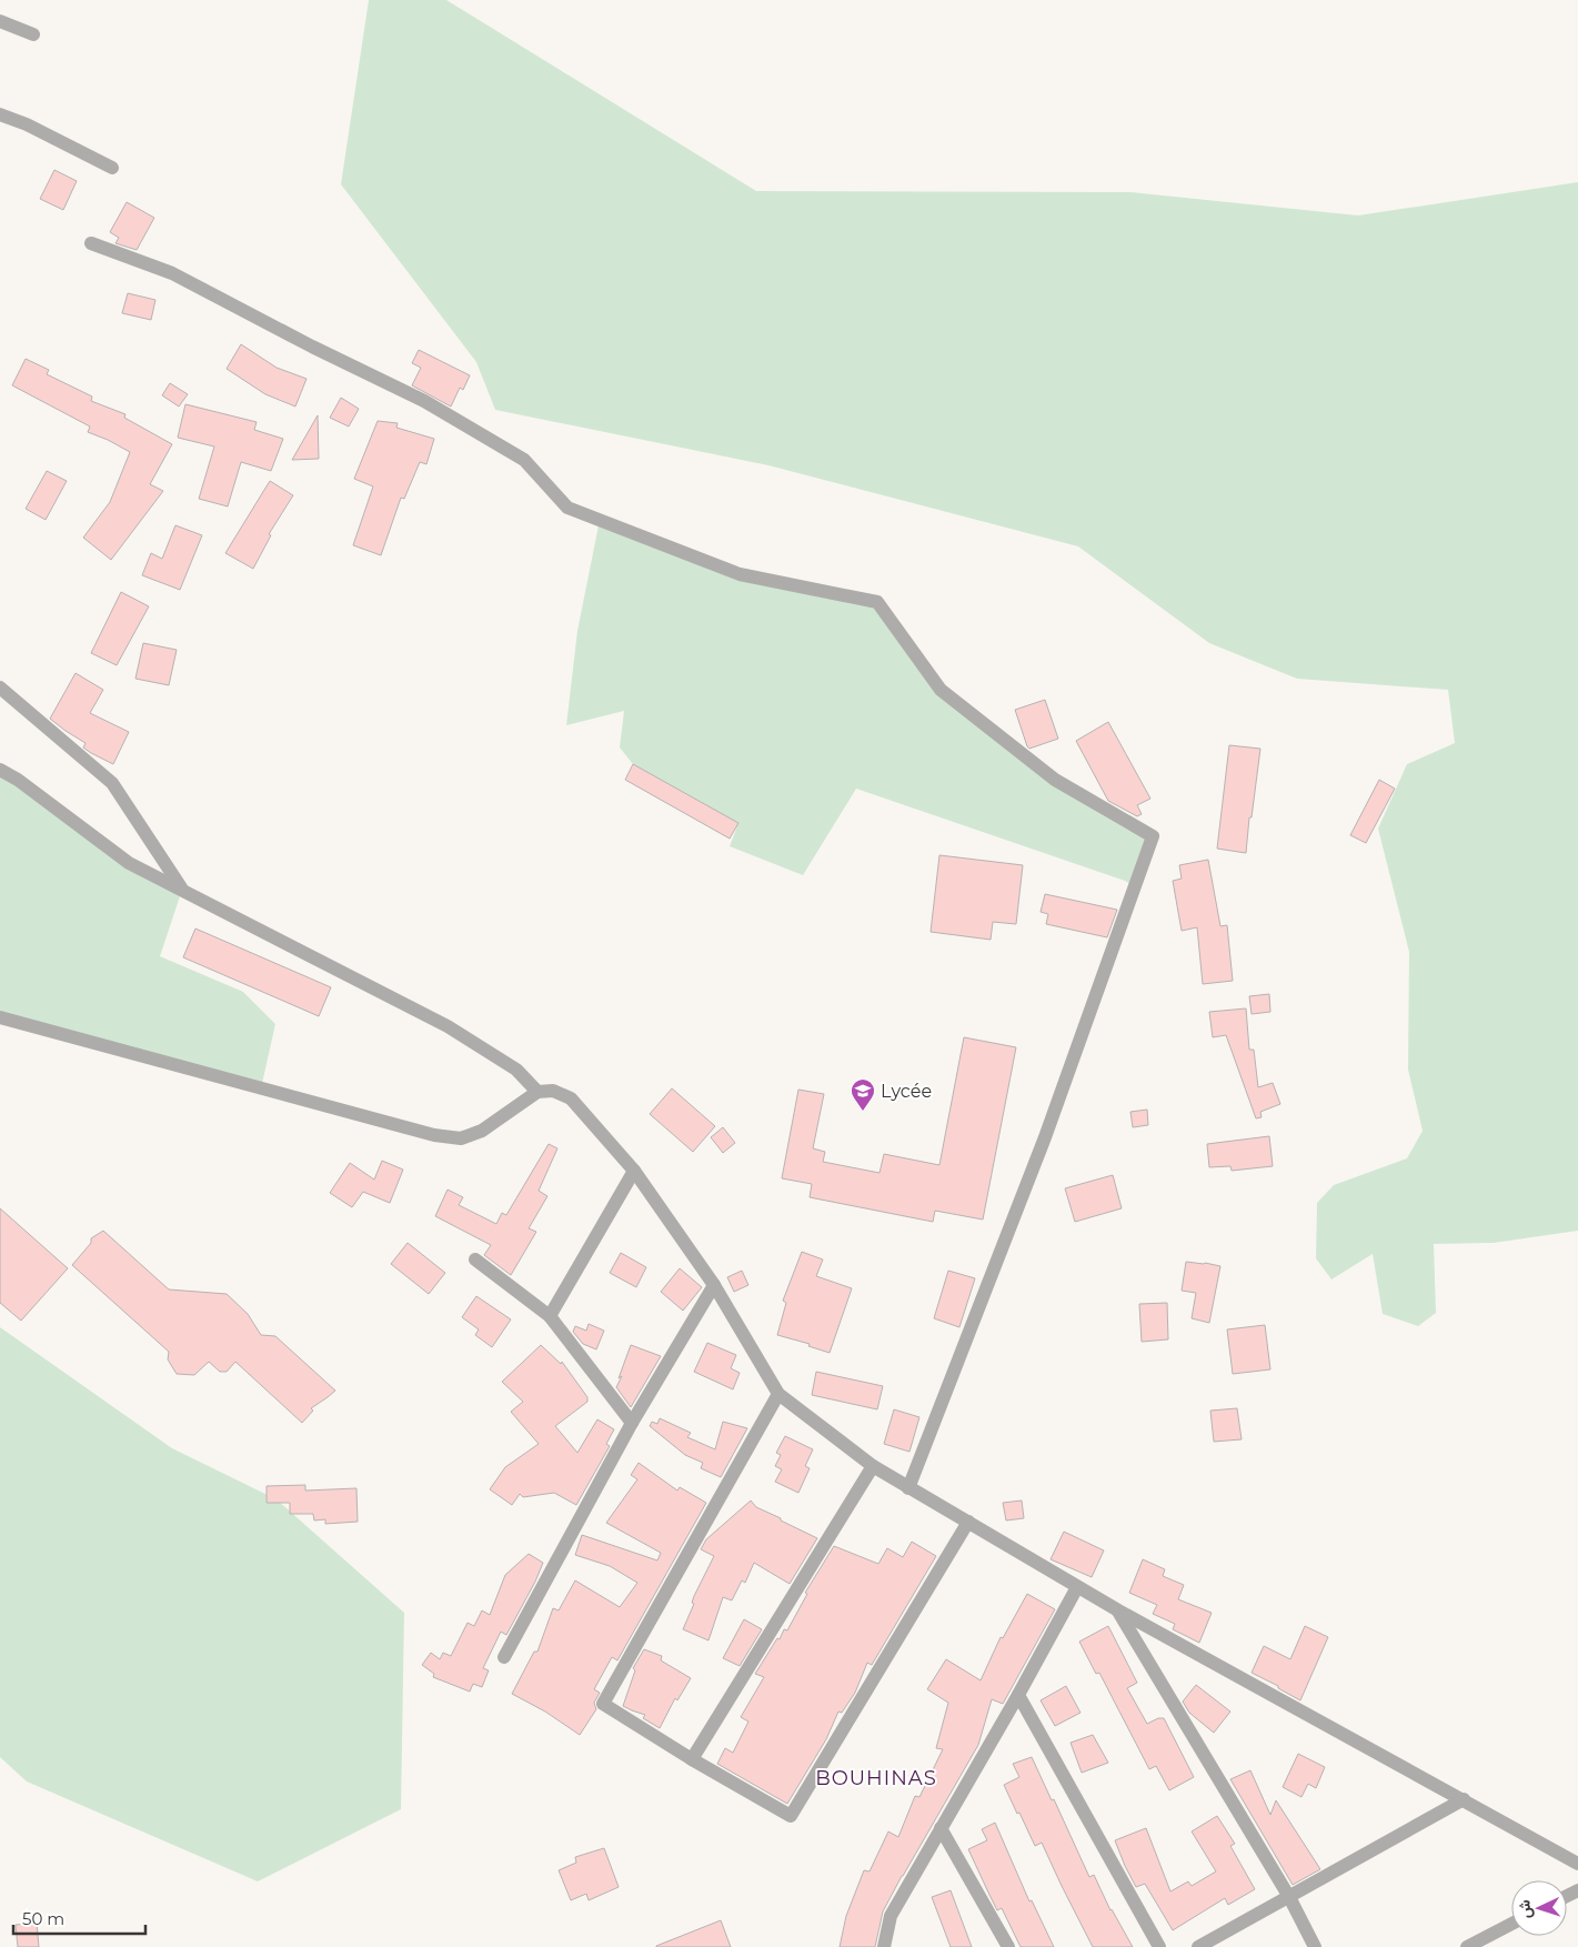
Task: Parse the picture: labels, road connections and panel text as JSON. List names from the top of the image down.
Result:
{
  "districts": ["BOUHINAS"],
  "places": {
    "school or university": ["Lycée"]
  },
  "scale_bar": "50 m",
  "north": "left"
}
